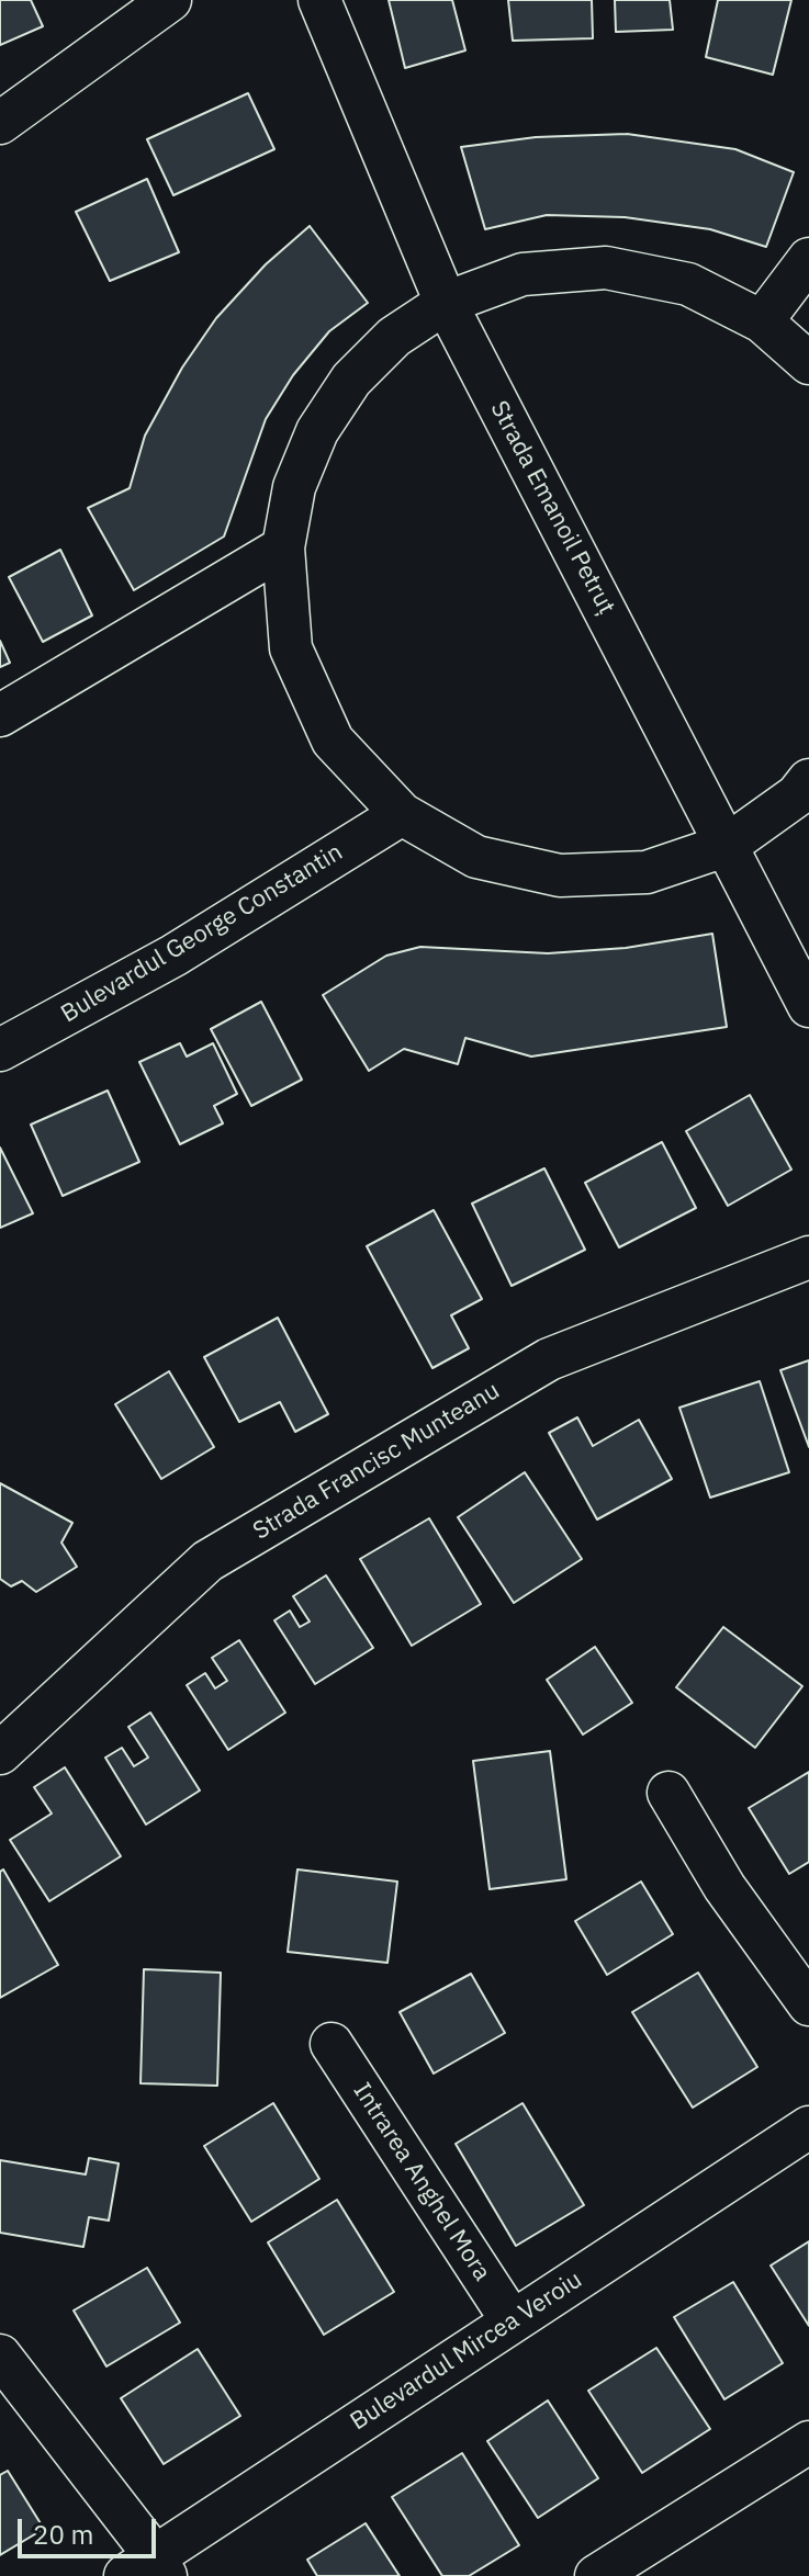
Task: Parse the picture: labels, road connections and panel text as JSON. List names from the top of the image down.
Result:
{
  "streets": {
    "street": [
      "Strada Emanoil Petruț",
      "Bulevardul George Constantin",
      "Strada Francisc Munteanu",
      "Intrarea Anghel Mora",
      "Bulevardul Mircea Veroiu"
    ]
  },
  "crossings": [
    ["Intrarea Anghel Mora", "Bulevardul Mircea Veroiu"]
  ],
  "scale_bar": "20 m"
}
